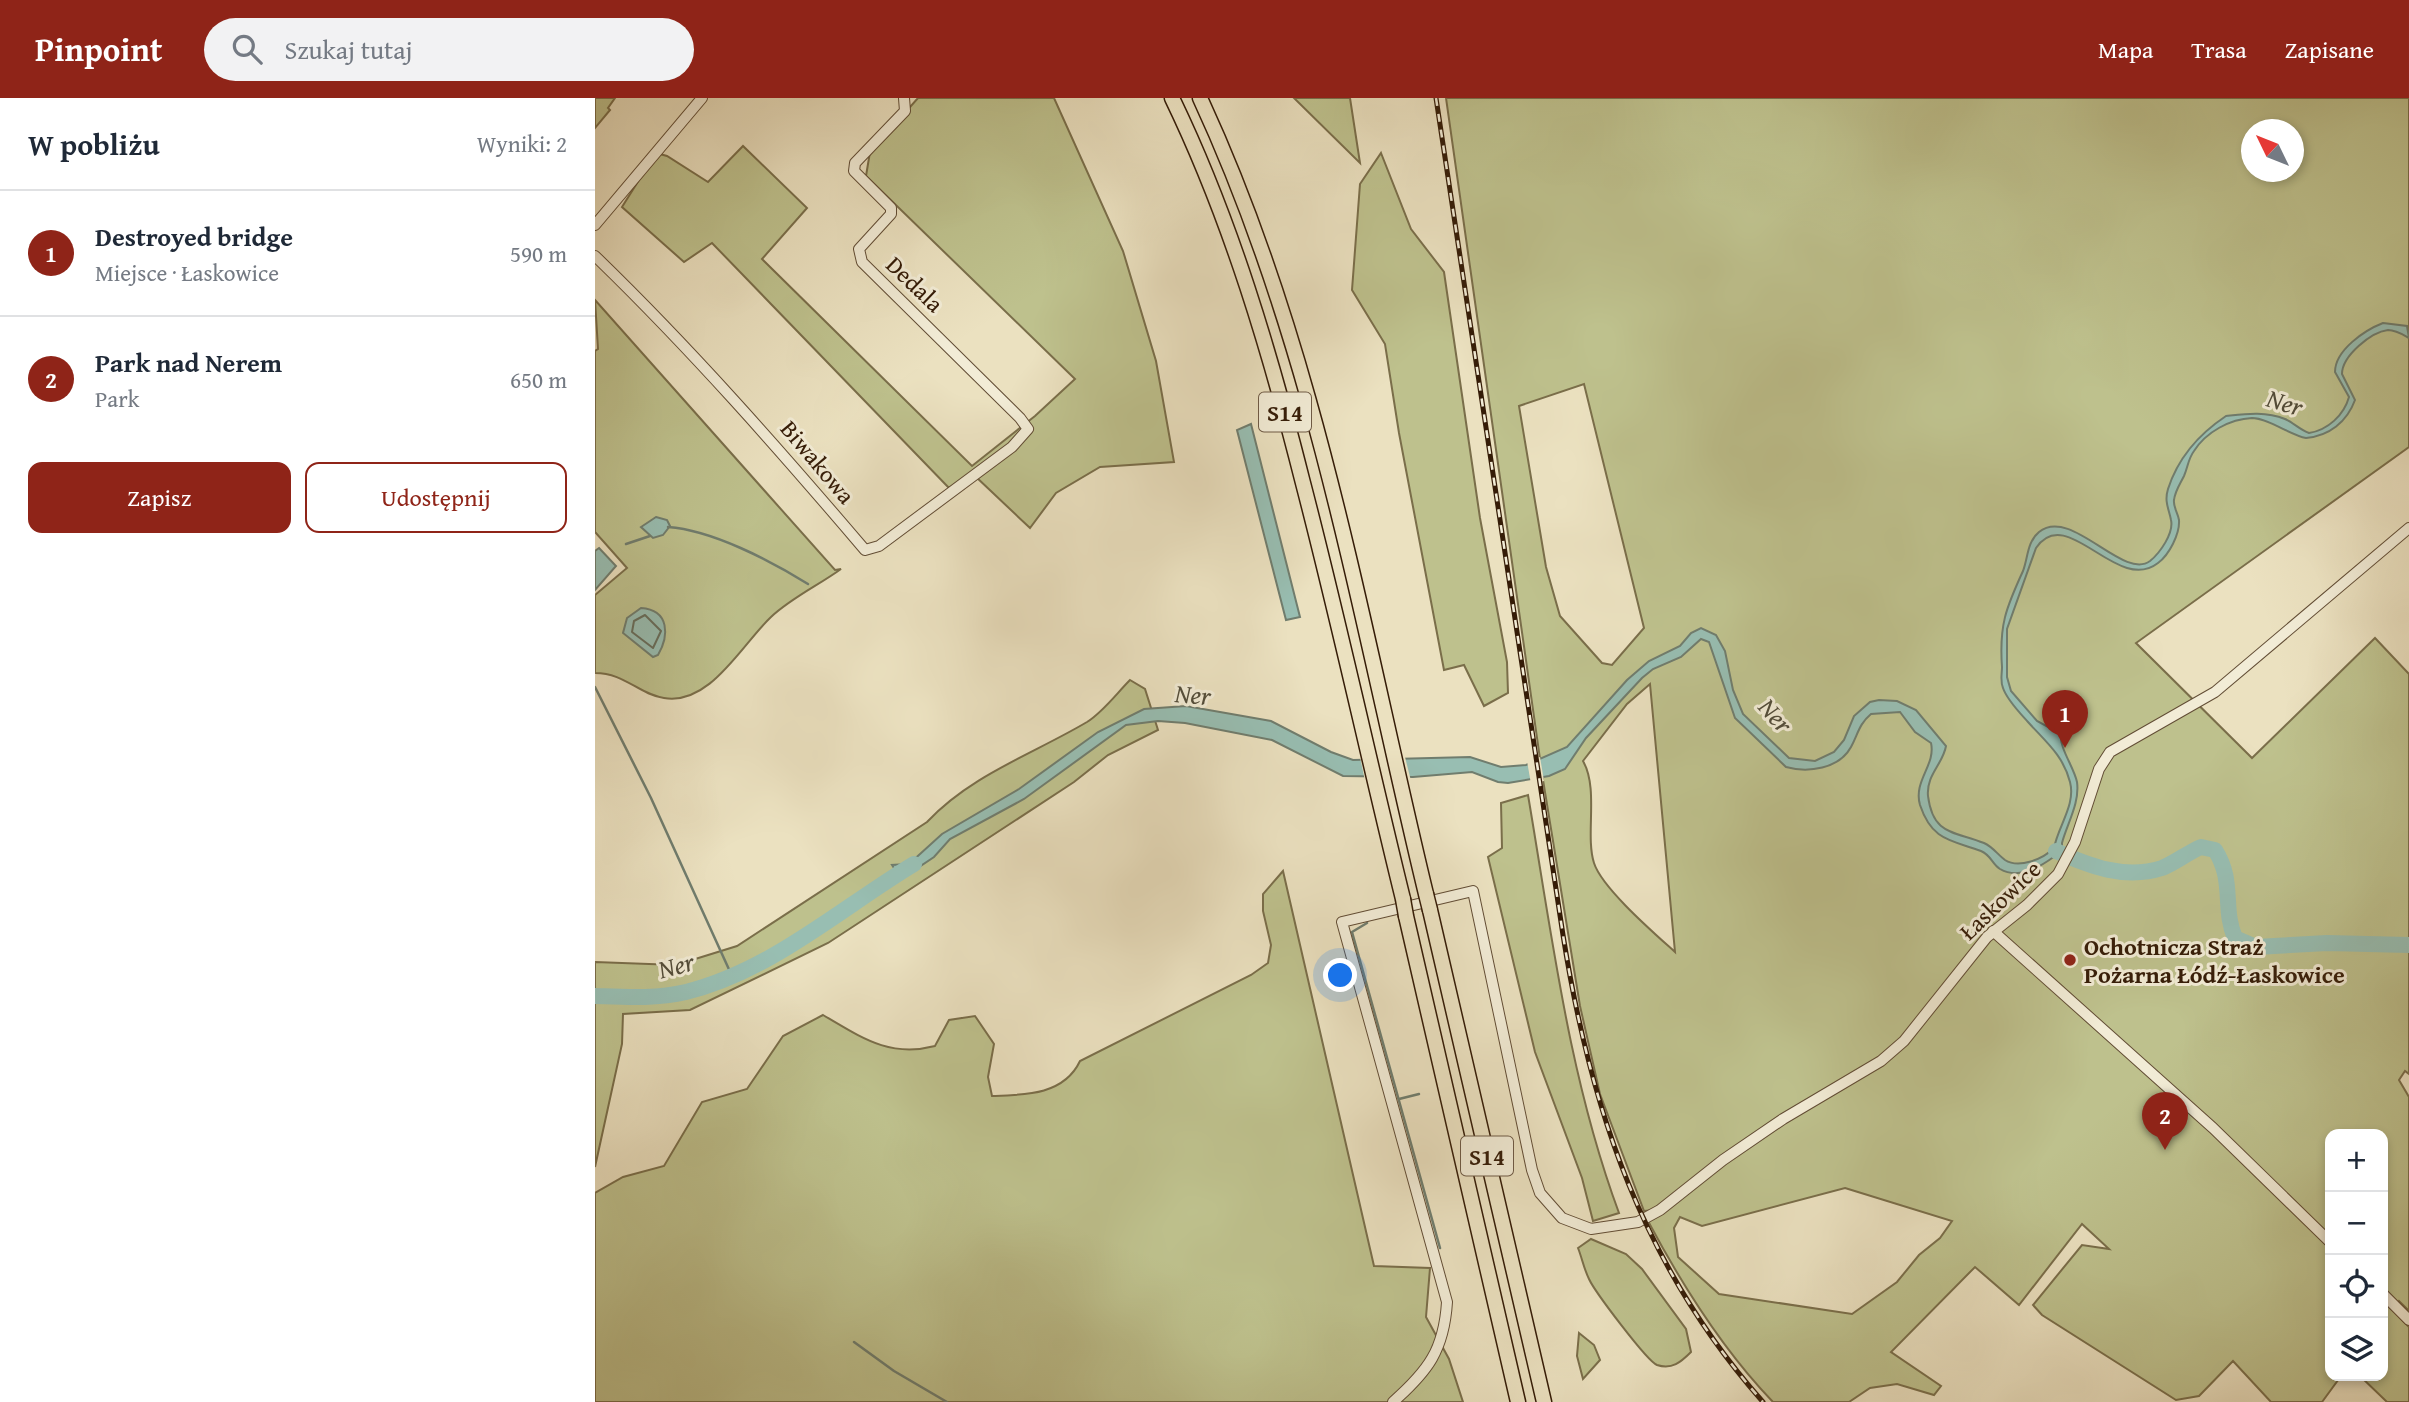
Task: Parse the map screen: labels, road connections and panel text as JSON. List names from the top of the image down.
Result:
{
  "streets": {
    "highway": ["S14"],
    "street": ["Dedala", "Biwakowa", "Łaskowice"]
  },
  "crossings": [
    ["Dedala", "Biwakowa"]
  ],
  "water": ["Ner"],
  "places": ["Ochotnicza Straż Pożarna Łódź-Łaskowice"],
  "north": "top left",
  "page": {
    "header": "Pinpoint",
    "search": "Szukaj tutaj",
    "nav": ["Mapa", "Trasa", "Zapisane"],
    "heading": ["W pobliżu", "Wyniki: 2"],
    "list": [
      {
        "mark": "1",
        "name": "Destroyed bridge",
        "note": "Miejsce · Łaskowice",
        "value": "590 m"
      },
      {
        "mark": "2",
        "name": "Park nad Nerem",
        "note": "Park",
        "value": "650 m"
      }
    ],
    "buttons": ["Zapisz", "Udostępnij"],
    "pins": ["1", "2"],
    "map_buttons": ["+", "−"]
  }
}
